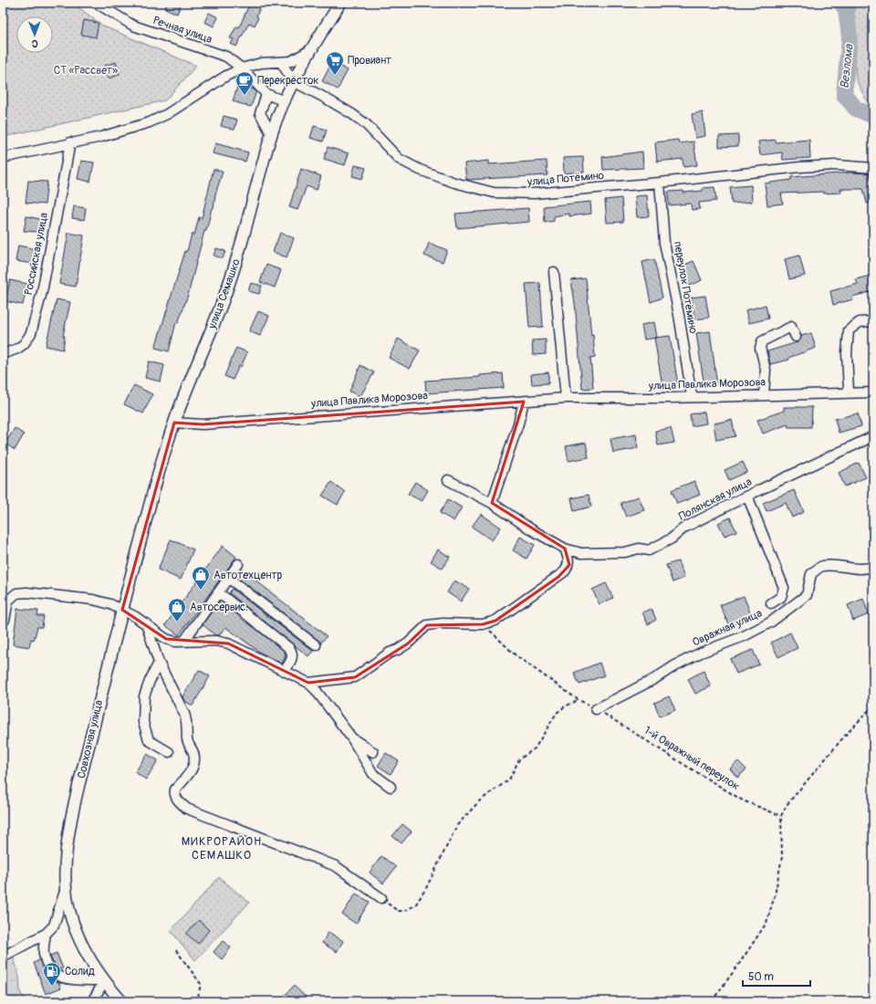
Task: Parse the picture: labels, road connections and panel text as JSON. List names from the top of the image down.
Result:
{
  "streets": {
    "main road": ["улица Семашко", "Совхозная улица"],
    "street": [
      "Речная улица",
      "улица Потёмино",
      "Российская улица",
      "переулок Потёмино",
      "улица Павлика Морозова",
      "Полянская улица",
      "Овражная улица"
    ],
    "path": ["1-й Овражный переулок"]
  },
  "crossings": [
    ["улица Потёмино", "переулок Потёмино"],
    ["улица Потёмино", "улица Семашко"],
    ["переулок Потёмино", "улица Павлика Морозова"],
    ["улица Семашко", "улица Павлика Морозова"],
    ["улица Семашко", "Совхозная улица"],
    ["Овражная улица", "1-й Овражный переулок"]
  ],
  "districts": ["МИКРОРАЙОН СЕМАШКО"],
  "water": ["Везлома"],
  "parks": ["СТ «Рассвет»"],
  "places": {
    "supermarket": ["Провиант"],
    "cafe": ["Перекрёсток"],
    "shop": ["Автотехцентр", "Автосервис."],
    "fuel station": ["Солид"]
  },
  "scale_bar": "50 m",
  "north": "bottom"
}
